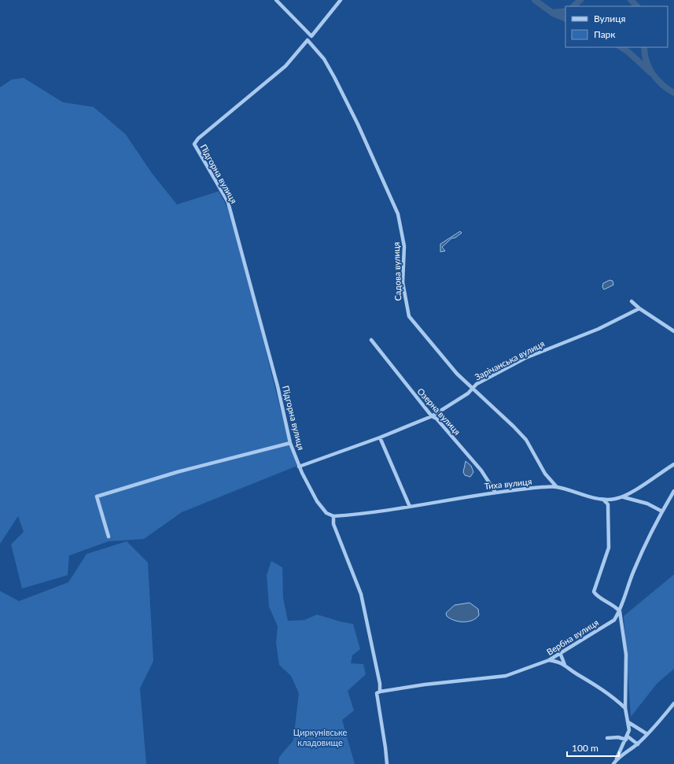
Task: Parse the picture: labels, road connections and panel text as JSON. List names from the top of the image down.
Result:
{
  "streets": {
    "street": [
      "Підгорна вулиця",
      "Садова вулиця",
      "Зарічанська вулиця",
      "Озерна вулиця",
      "Тиха вулиця",
      "Вербна вулиця"
    ]
  },
  "crossings": [
    ["Підгорна вулиця", "Садова вулиця"],
    ["Підгорна вулиця", "Зарічанська вулиця"],
    ["Підгорна вулиця", "Тиха вулиця"],
    ["Садова вулиця", "Зарічанська вулиця"],
    ["Садова вулиця", "Тиха вулиця"],
    ["Зарічанська вулиця", "Озерна вулиця"],
    ["Озерна вулиця", "Тиха вулиця"]
  ],
  "parks": ["Циркунівське кладовище"],
  "legend": ["Вулиця", "Парк"],
  "scale_bar": "100 m"
}
